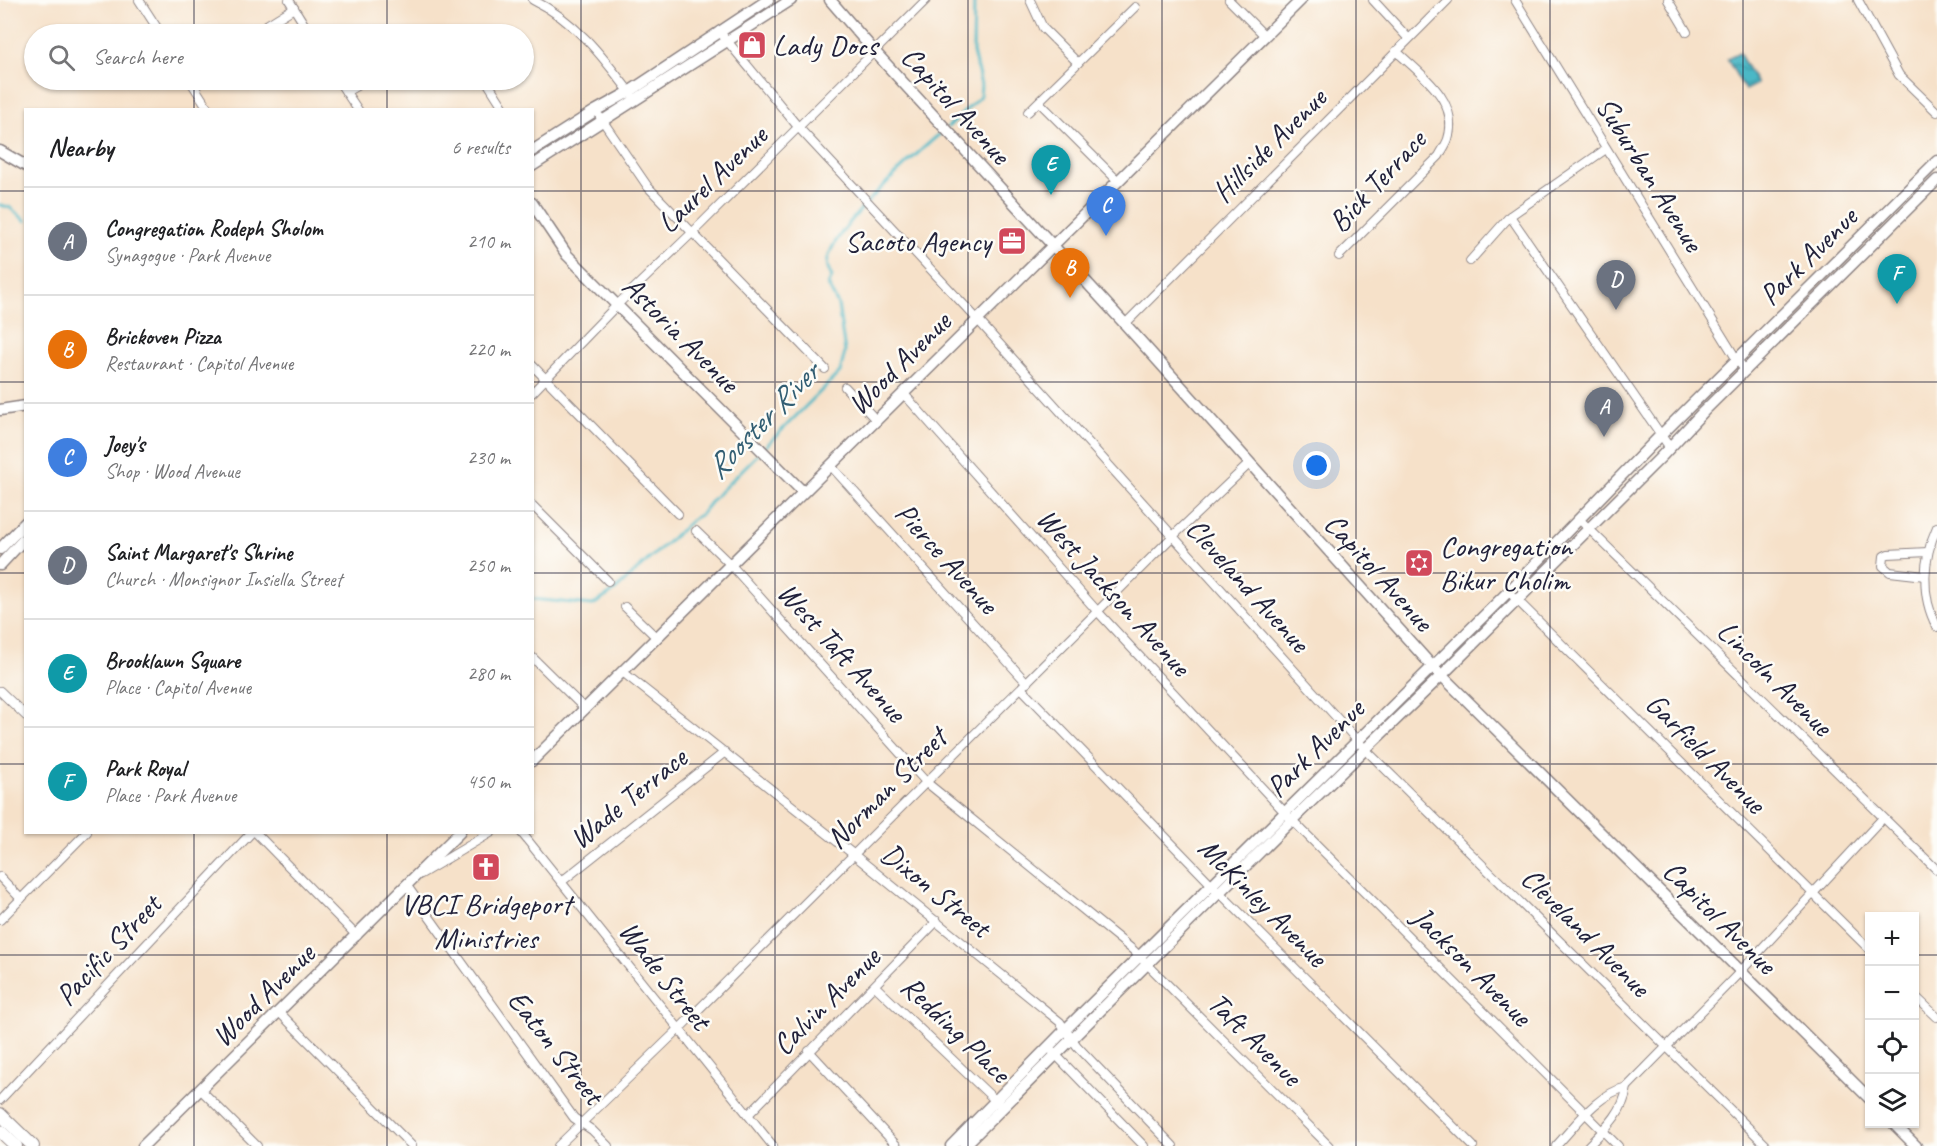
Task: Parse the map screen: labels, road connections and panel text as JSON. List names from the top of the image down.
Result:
{
  "streets": {
    "main road": [
      "Capitol Avenue",
      "Park Avenue",
      "Astoria Avenue",
      "Wood Avenue"
    ],
    "street": [
      "Hillside Avenue",
      "Suburban Avenue",
      "Laurel Avenue",
      "Bick Terrace",
      "Pierce Avenue",
      "Cleveland Avenue",
      "West Jackson Avenue",
      "West Taft Avenue",
      "Lincoln Avenue",
      "Garfield Avenue",
      "Norman Street",
      "Wade Terrace",
      "Dixon Street",
      "McKinley Avenue",
      "Pacific Street",
      "Jackson Avenue",
      "Wade Street",
      "Calvin Avenue",
      "Redding Place",
      "Taft Avenue",
      "Eaton Street"
    ]
  },
  "crossings": [
    ["Capitol Avenue", "Hillside Avenue"],
    ["Capitol Avenue", "Laurel Avenue"],
    ["Capitol Avenue", "Park Avenue"],
    ["Capitol Avenue", "Wood Avenue"],
    ["Capitol Avenue", "Norman Street"],
    ["Hillside Avenue", "Bick Terrace"],
    ["Suburban Avenue", "Park Avenue"],
    ["Laurel Avenue", "Astoria Avenue"],
    ["Laurel Avenue", "Cleveland Avenue"],
    ["Park Avenue", "Cleveland Avenue"],
    ["Park Avenue", "West Jackson Avenue"],
    ["Park Avenue", "West Taft Avenue"],
    ["Park Avenue", "Lincoln Avenue"],
    ["Park Avenue", "Garfield Avenue"],
    ["Park Avenue", "Dixon Street"],
    ["Park Avenue", "McKinley Avenue"],
    ["Park Avenue", "Jackson Avenue"],
    ["Park Avenue", "Redding Place"],
    ["Park Avenue", "Taft Avenue"],
    ["Astoria Avenue", "Wood Avenue"],
    ["Wood Avenue", "Pierce Avenue"],
    ["Wood Avenue", "Cleveland Avenue"],
    ["Wood Avenue", "West Jackson Avenue"],
    ["Wood Avenue", "West Taft Avenue"],
    ["Wood Avenue", "Dixon Street"],
    ["Wood Avenue", "Eaton Street"],
    ["Pierce Avenue", "Norman Street"],
    ["Pierce Avenue", "McKinley Avenue"],
    ["Cleveland Avenue", "Norman Street"],
    ["West Jackson Avenue", "Norman Street"],
    ["West Jackson Avenue", "Jackson Avenue"],
    ["West Taft Avenue", "Norman Street"],
    ["West Taft Avenue", "Taft Avenue"],
    ["Norman Street", "Dixon Street"],
    ["Norman Street", "McKinley Avenue"],
    ["Norman Street", "Wade Street"],
    ["Norman Street", "Eaton Street"],
    ["Wade Terrace", "Dixon Street"],
    ["Wade Terrace", "Wade Street"],
    ["Dixon Street", "Calvin Avenue"],
    ["Wade Street", "Calvin Avenue"],
    ["Calvin Avenue", "Redding Place"]
  ],
  "water": ["Rooster River"],
  "places": {
    "shop": ["Lady Docs"],
    "office": ["Sacoto Agency"],
    "synagogue": ["Congregation Bikur Cholim"],
    "church": ["VBCI Bridgeport Ministries"]
  },
  "page": {
    "search": "Search here",
    "heading": ["Nearby", "6 results"],
    "pins": [
      "E",
      "C",
      "B",
      "F",
      "D",
      "A"
    ],
    "list": [
      {
        "mark": "A",
        "name": "Congregation Rodeph Sholom",
        "note": "Synagogue · Park Avenue",
        "value": "210 m"
      },
      {
        "mark": "B",
        "name": "Brickoven Pizza",
        "note": "Restaurant · Capitol Avenue",
        "value": "220 m"
      },
      {
        "mark": "C",
        "name": "Joey's",
        "note": "Shop · Wood Avenue",
        "value": "230 m"
      },
      {
        "mark": "D",
        "name": "Saint Margaret's Shrine",
        "note": "Church · Monsignor Insiella Street",
        "value": "250 m"
      },
      {
        "mark": "E",
        "name": "Brooklawn Square",
        "note": "Place · Capitol Avenue",
        "value": "280 m"
      },
      {
        "mark": "F",
        "name": "Park Royal",
        "note": "Place · Park Avenue",
        "value": "450 m"
      }
    ],
    "map_buttons": ["+", "−"]
  }
}
